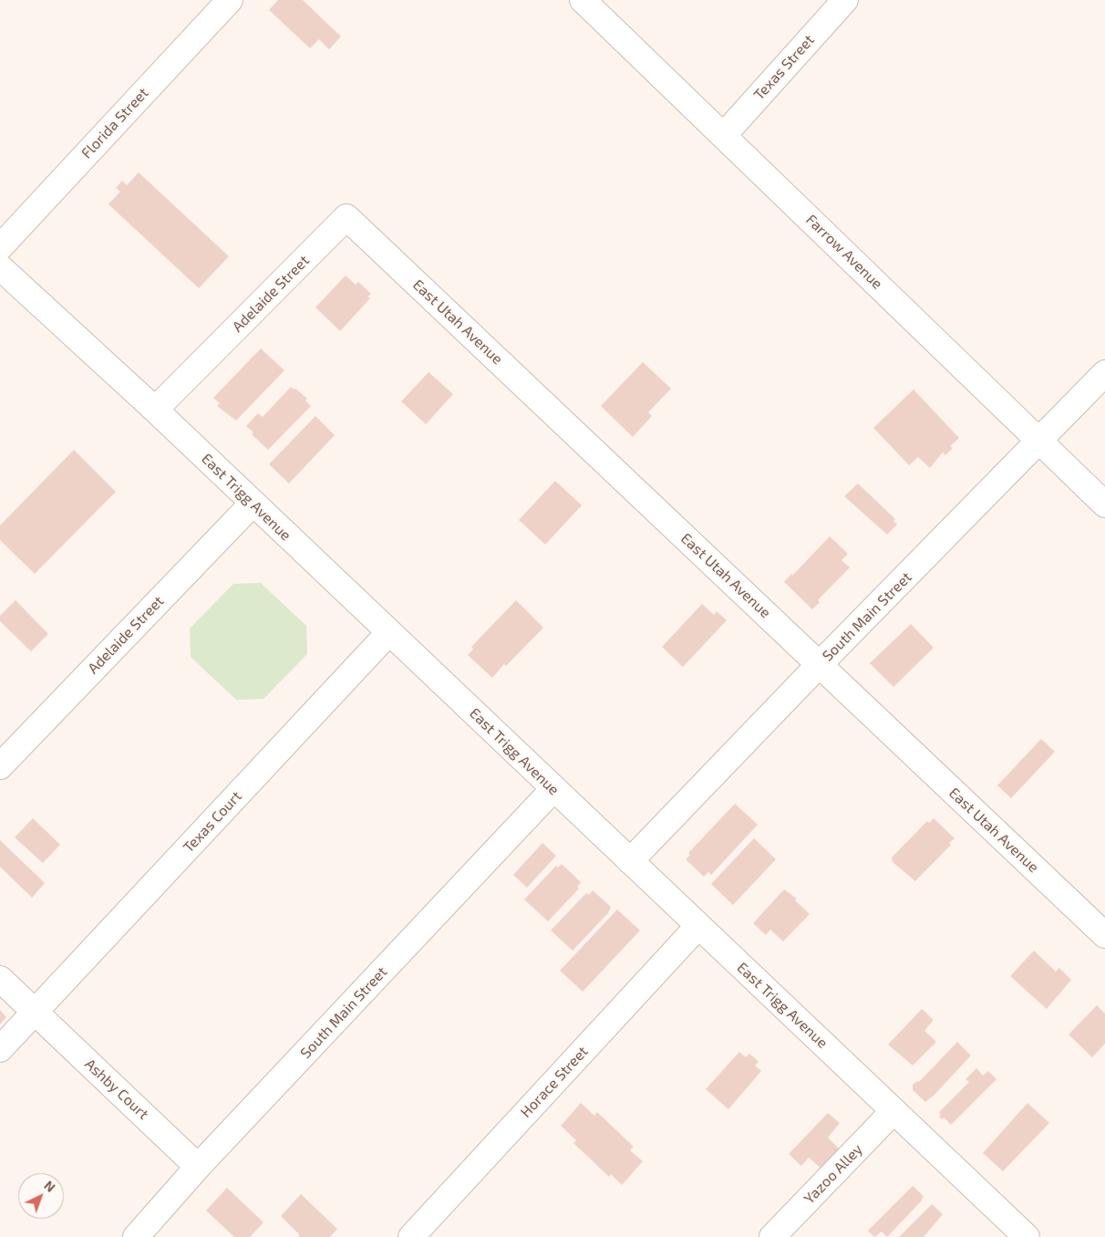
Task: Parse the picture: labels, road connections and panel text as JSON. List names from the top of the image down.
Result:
{
  "streets": {
    "street": [
      "Texas Street",
      "Florida Street",
      "Farrow Avenue",
      "Adelaide Street",
      "East Utah Avenue",
      "East Trigg Avenue",
      "South Main Street",
      "Texas Court",
      "Horace Street",
      "Ashby Court",
      "Yazoo Alley"
    ]
  },
  "crossings": [
    ["Texas Street", "Farrow Avenue"],
    ["Farrow Avenue", "South Main Street"],
    ["Adelaide Street", "East Utah Avenue"],
    ["Adelaide Street", "East Trigg Avenue"],
    ["East Utah Avenue", "South Main Street"],
    ["East Trigg Avenue", "South Main Street"],
    ["East Trigg Avenue", "Texas Court"],
    ["East Trigg Avenue", "Horace Street"],
    ["East Trigg Avenue", "Yazoo Alley"],
    ["South Main Street", "Ashby Court"],
    ["Texas Court", "Ashby Court"]
  ],
  "north": "top right"
}
